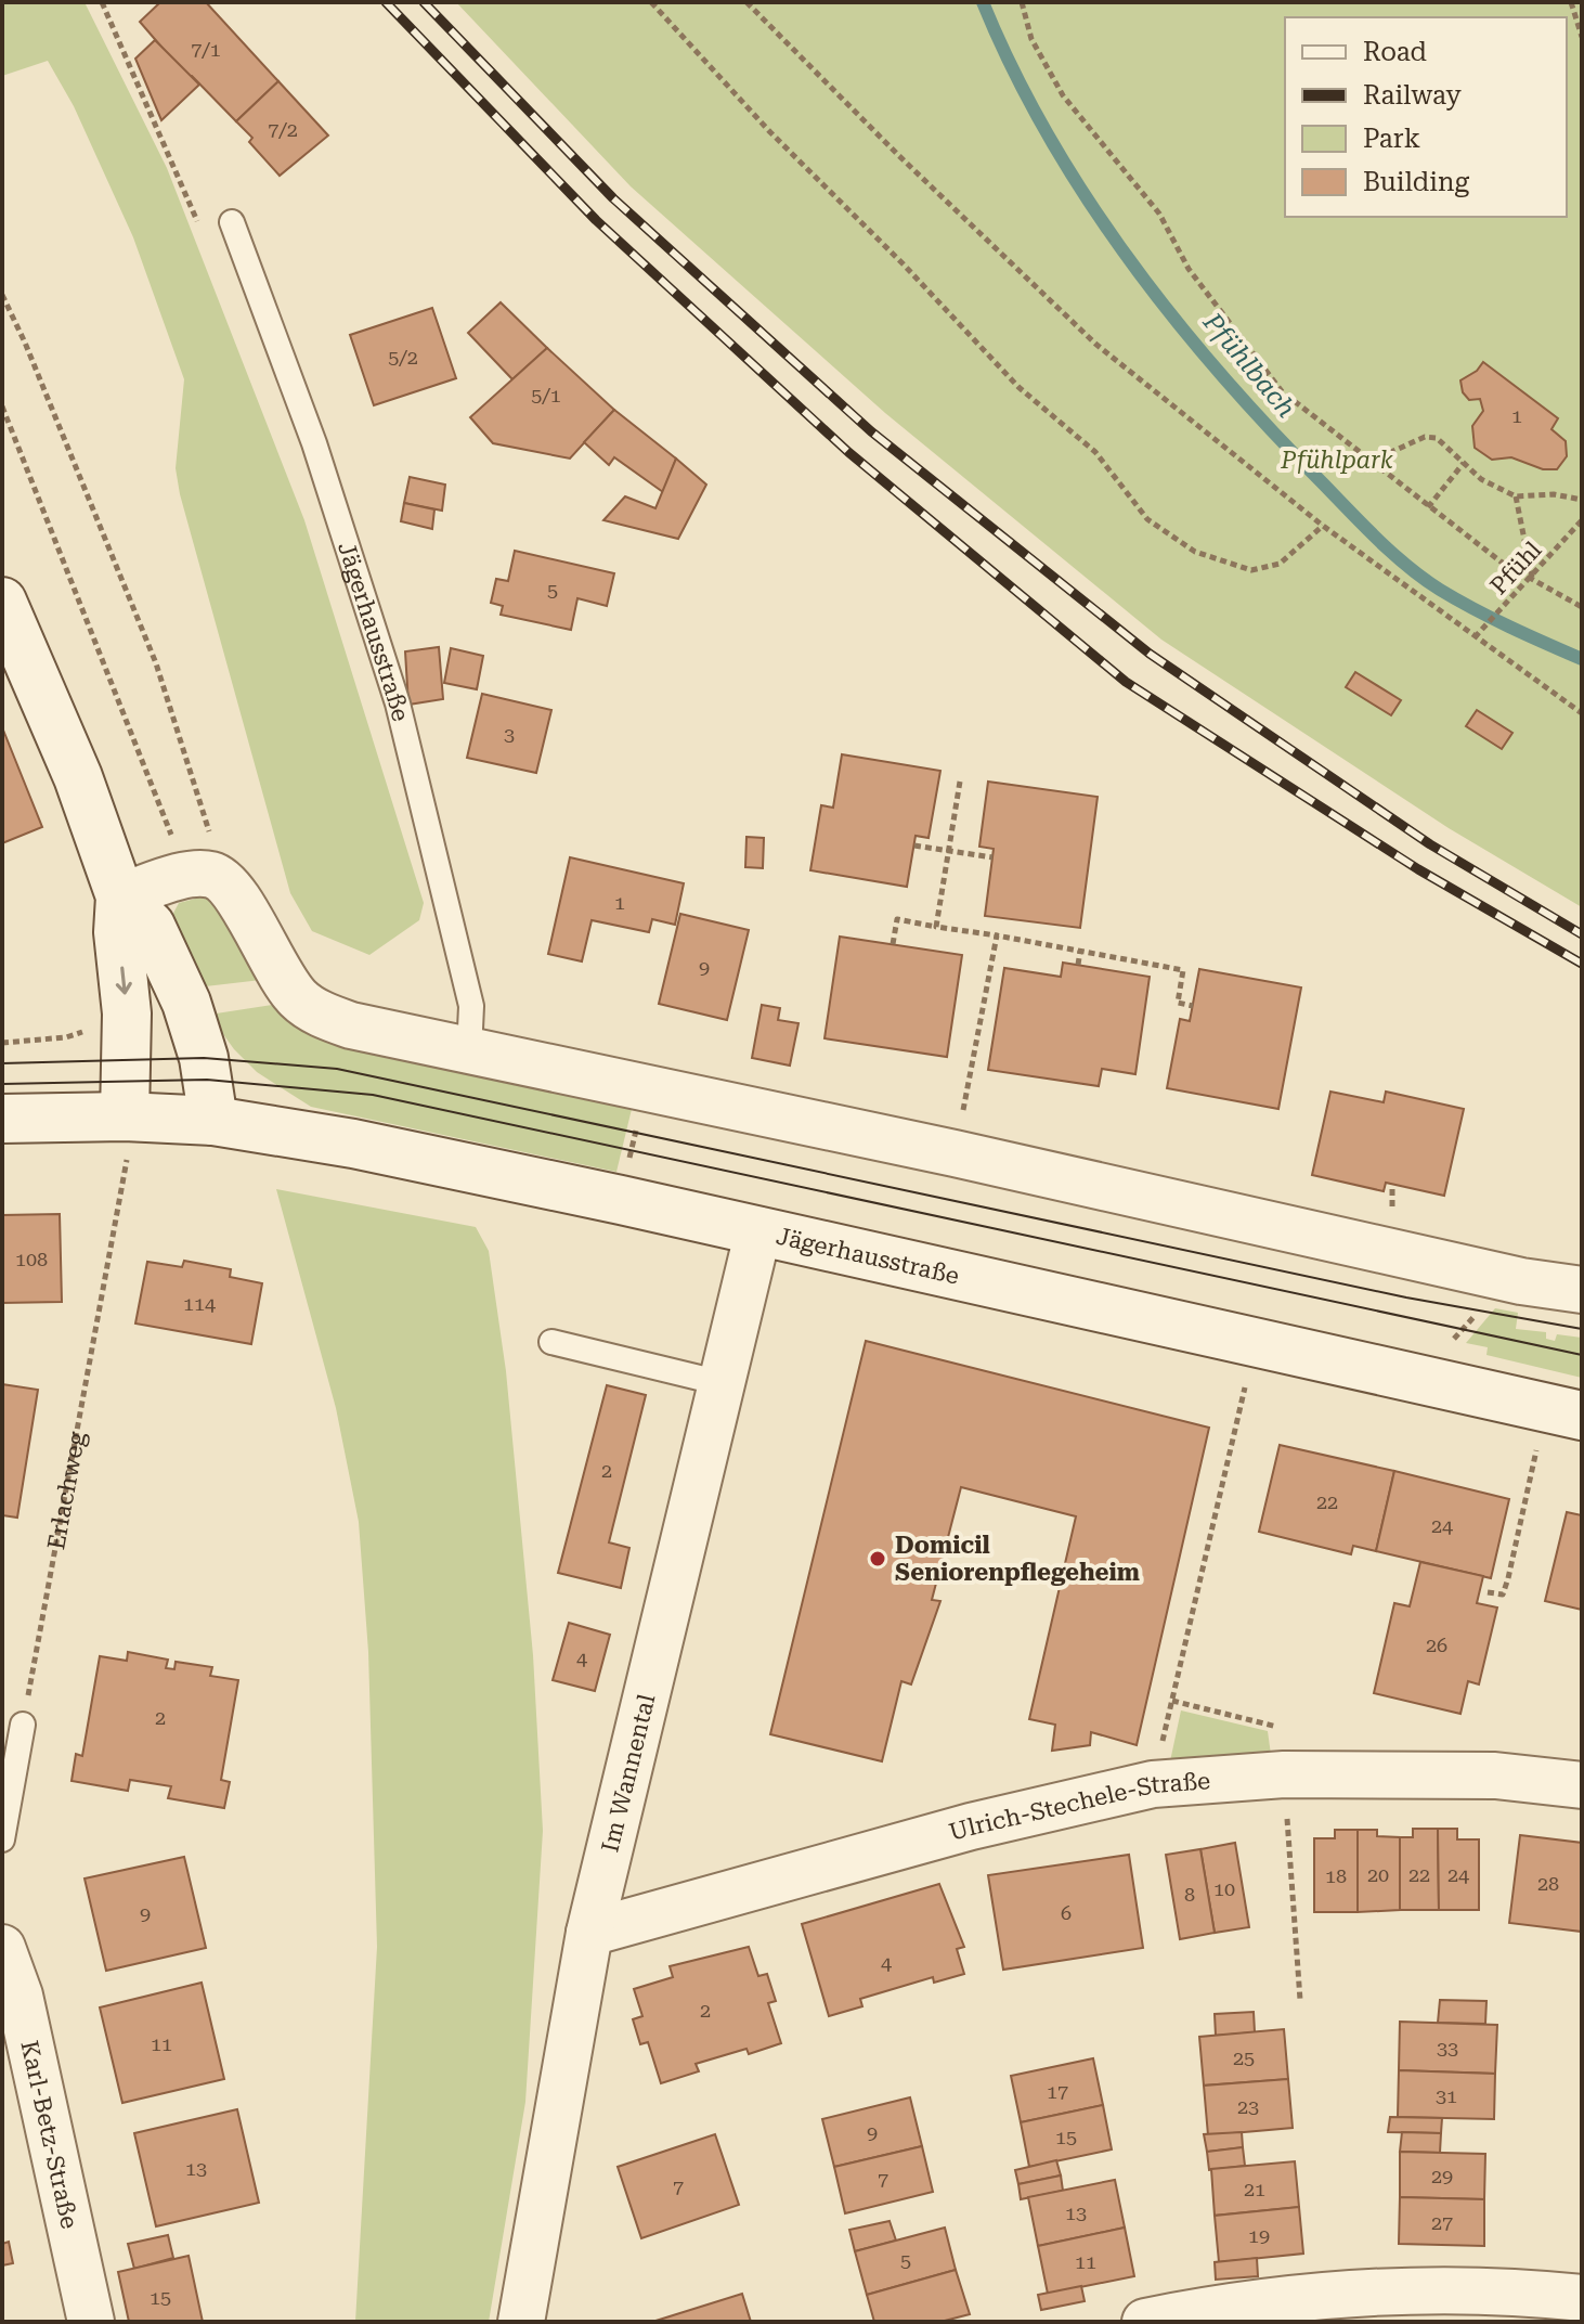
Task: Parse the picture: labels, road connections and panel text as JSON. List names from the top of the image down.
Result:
{
  "streets": {
    "street": [
      "Jägerhausstraße",
      "Im Wannental",
      "Ulrich-Stechele-Straße",
      "Karl-Betz-Straße"
    ],
    "path": ["Pfühl", "Erlachweg"]
  },
  "crossings": [
    ["Jägerhausstraße", "Erlachweg"],
    ["Jägerhausstraße", "Im Wannental"],
    ["Im Wannental", "Ulrich-Stechele-Straße"]
  ],
  "water": ["Pfühlbach"],
  "parks": ["Pfühlpark"],
  "places": ["Domicil Seniorenpflegeheim"],
  "house_numbers": [
    "7/1",
    "7/2",
    "5/2",
    "5/1",
    "1",
    "5",
    "3",
    "1",
    "9",
    "108",
    "114",
    "2",
    "22",
    "24",
    "26",
    "4",
    "2",
    "20",
    "22",
    "24",
    "18",
    "28",
    "10",
    "8",
    "6",
    "9",
    "4",
    "2",
    "11",
    "33",
    "25",
    "17",
    "31",
    "23",
    "9",
    "15",
    "13",
    "29",
    "7",
    "7",
    "21",
    "13",
    "27",
    "19",
    "5",
    "11",
    "15"
  ],
  "legend": [
    "Road",
    "Railway",
    "Park",
    "Building"
  ]
}
